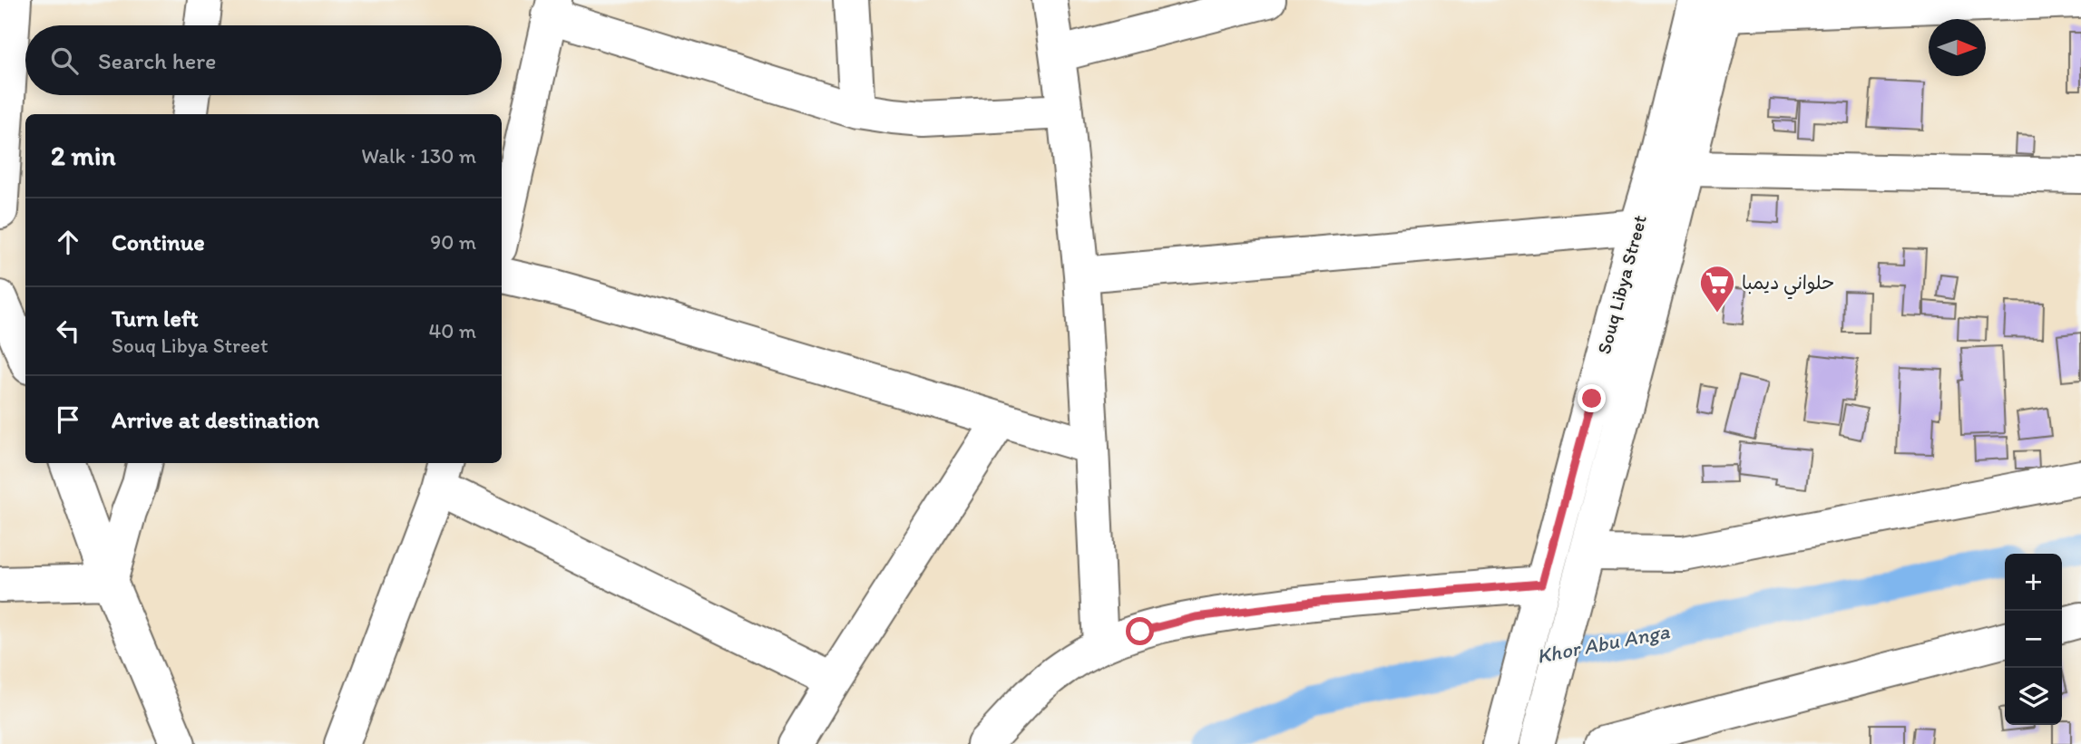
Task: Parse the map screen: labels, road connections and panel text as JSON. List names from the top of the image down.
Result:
{
  "streets": {
    "street": ["Souq Libya Street"]
  },
  "water": ["Khor Abu Anga"],
  "places": {
    "supermarket": ["حلواني ديمبا"]
  },
  "north": "right",
  "page": {
    "search": "Search here",
    "heading": ["2 min", "Walk · 130 m"],
    "list": [
      ["Continue", "90 m"],
      ["Turn left", "Souq Libya Street", "40 m"],
      "Arrive at destination"
    ],
    "map_buttons": ["+", "−"]
  }
}
